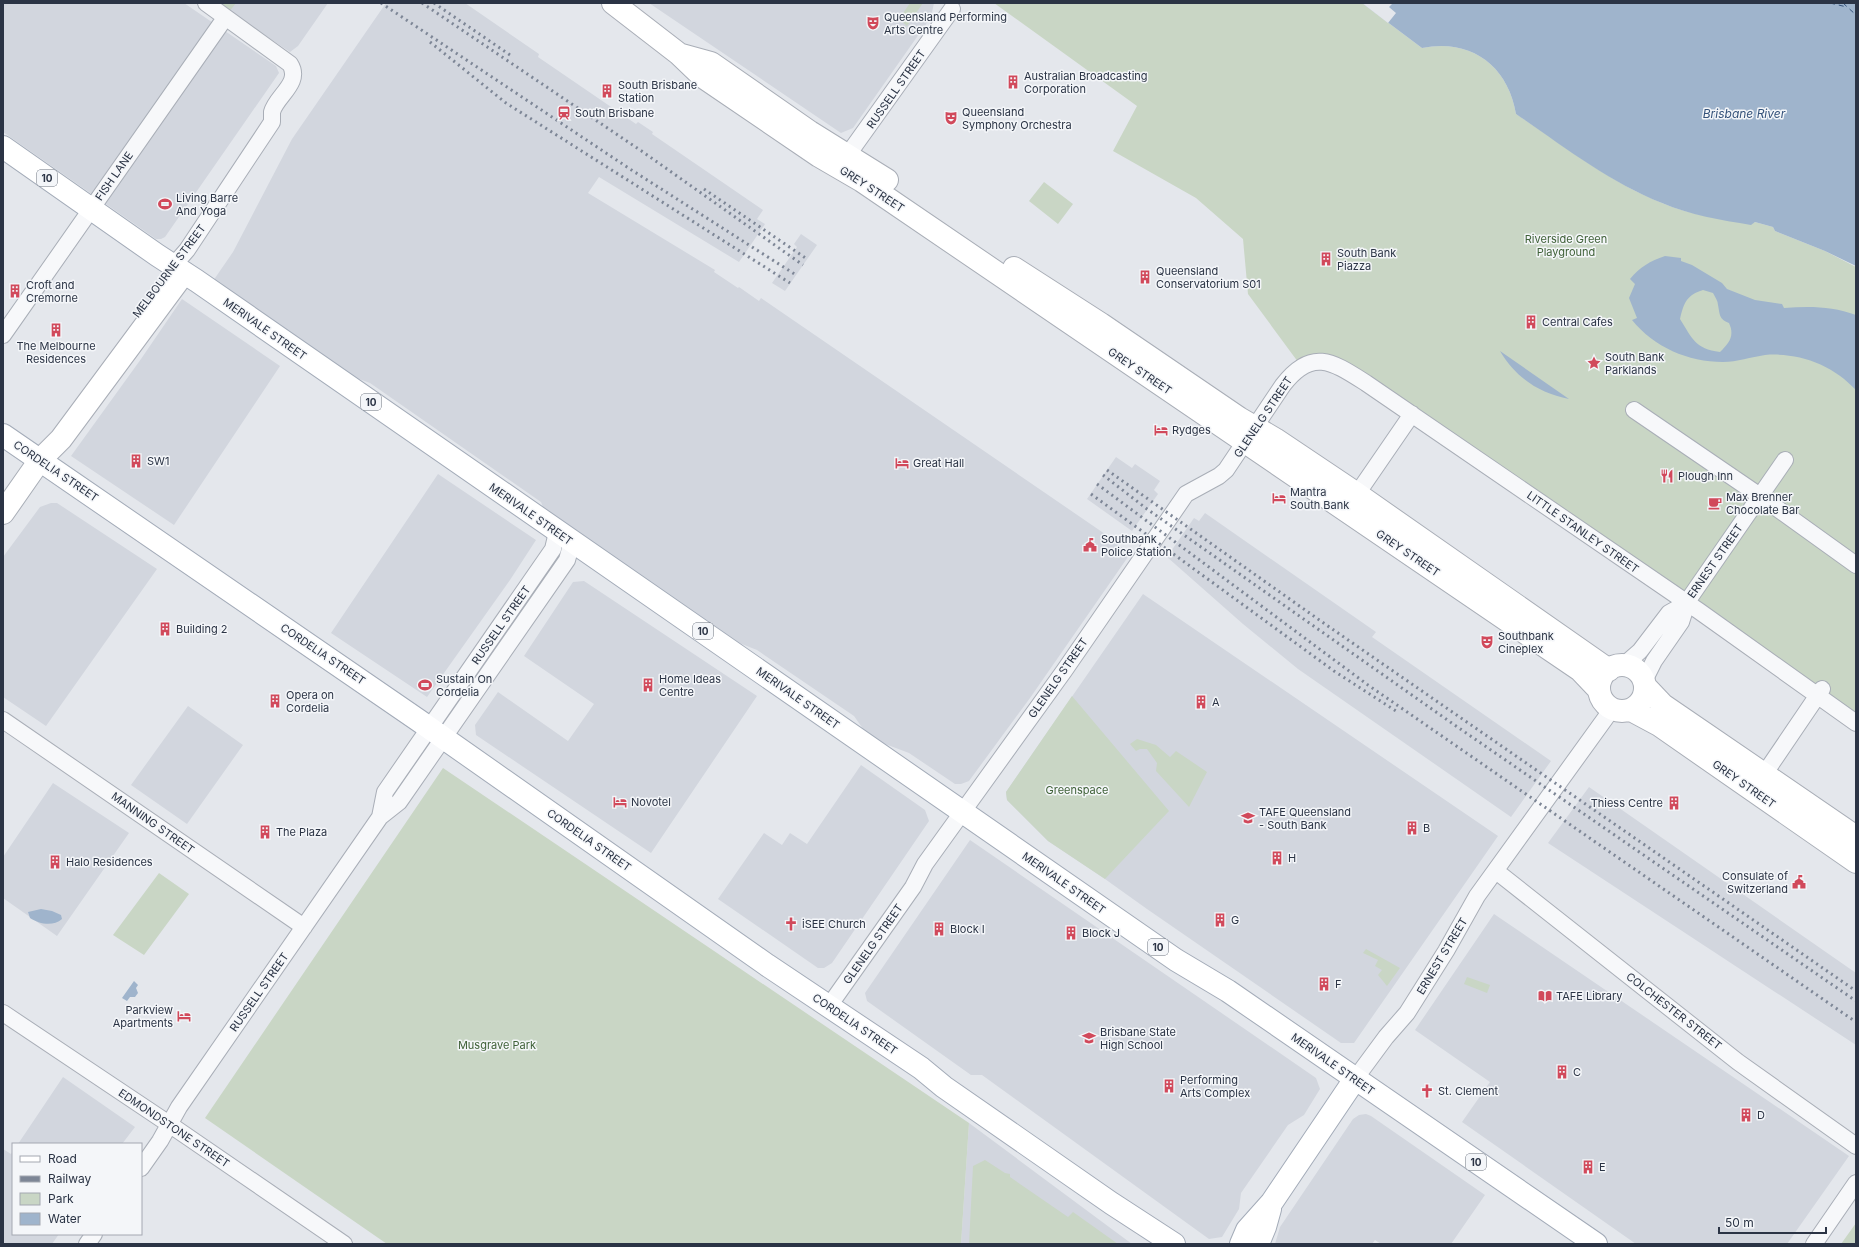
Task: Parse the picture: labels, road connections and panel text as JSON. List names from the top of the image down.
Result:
{
  "streets": {
    "main road": [
      "10",
      "GREY STREET",
      "MELBOURNE STREET",
      "MERIVALE STREET",
      "CORDELIA STREET",
      "ERNEST STREET"
    ],
    "street": [
      "RUSSELL STREET",
      "FISH LANE",
      "GLENELG STREET",
      "LITTLE STANLEY STREET",
      "MANNING STREET",
      "COLCHESTER STREET",
      "EDMONDSTONE STREET"
    ]
  },
  "crossings": [
    ["RUSSELL STREET", "GREY STREET"],
    ["RUSSELL STREET", "MERIVALE STREET"],
    ["RUSSELL STREET", "CORDELIA STREET"],
    ["RUSSELL STREET", "MANNING STREET"],
    ["RUSSELL STREET", "EDMONDSTONE STREET"],
    ["FISH LANE", "MELBOURNE STREET"],
    ["FISH LANE", "MERIVALE STREET"],
    ["GREY STREET", "GLENELG STREET"],
    ["GREY STREET", "ERNEST STREET"],
    ["MELBOURNE STREET", "MERIVALE STREET"],
    ["MELBOURNE STREET", "CORDELIA STREET"],
    ["MERIVALE STREET", "GLENELG STREET"],
    ["MERIVALE STREET", "ERNEST STREET"],
    ["GLENELG STREET", "CORDELIA STREET"],
    ["GLENELG STREET", "LITTLE STANLEY STREET"],
    ["LITTLE STANLEY STREET", "ERNEST STREET"],
    ["ERNEST STREET", "COLCHESTER STREET"]
  ],
  "water": ["Brisbane River"],
  "parks": ["Riverside Green Playground", "Greenspace", "Musgrave Park"],
  "places": {
    "theatre": ["Queensland Performing Arts Centre", "Queensland Symphony Orchestra", "Southbank Cineplex"],
    "building": [
      "Australian Broadcasting Corporation",
      "South Brisbane Station",
      "South Bank Piazza",
      "Queensland Conservatorium S01",
      "Croft and Cremorne",
      "Central Cafes",
      "The Melbourne Residences",
      "SW1",
      "Building 2",
      "Home Ideas Centre",
      "Opera on Cordelia",
      "A",
      "Thiess Centre",
      "B",
      "The Plaza",
      "H",
      "Halo Residences",
      "G",
      "Block I",
      "Block J",
      "F",
      "C",
      "Performing Arts Complex",
      "D",
      "E"
    ],
    "station": ["South Brisbane"],
    "sports": ["Living Barre And Yoga", "Sustain On Cordelia"],
    "place": ["South Bank Parklands"],
    "hotel": [
      "Rydges",
      "Great Hall",
      "Mantra South Bank",
      "Novotel",
      "Parkview Apartments"
    ],
    "restaurant": ["Plough Inn"],
    "cafe": ["Max Brenner Chocolate Bar"],
    "public building": ["Southbank Police Station", "Consulate of Switzerland"],
    "school or university": ["TAFE Queensland - South Bank", "Brisbane State High School"],
    "church": ["iSEE Church", "St. Clement"],
    "library": ["TAFE Library"]
  },
  "legend": [
    "Road",
    "Railway",
    "Park",
    "Water"
  ],
  "scale_bar": "50 m"
}
